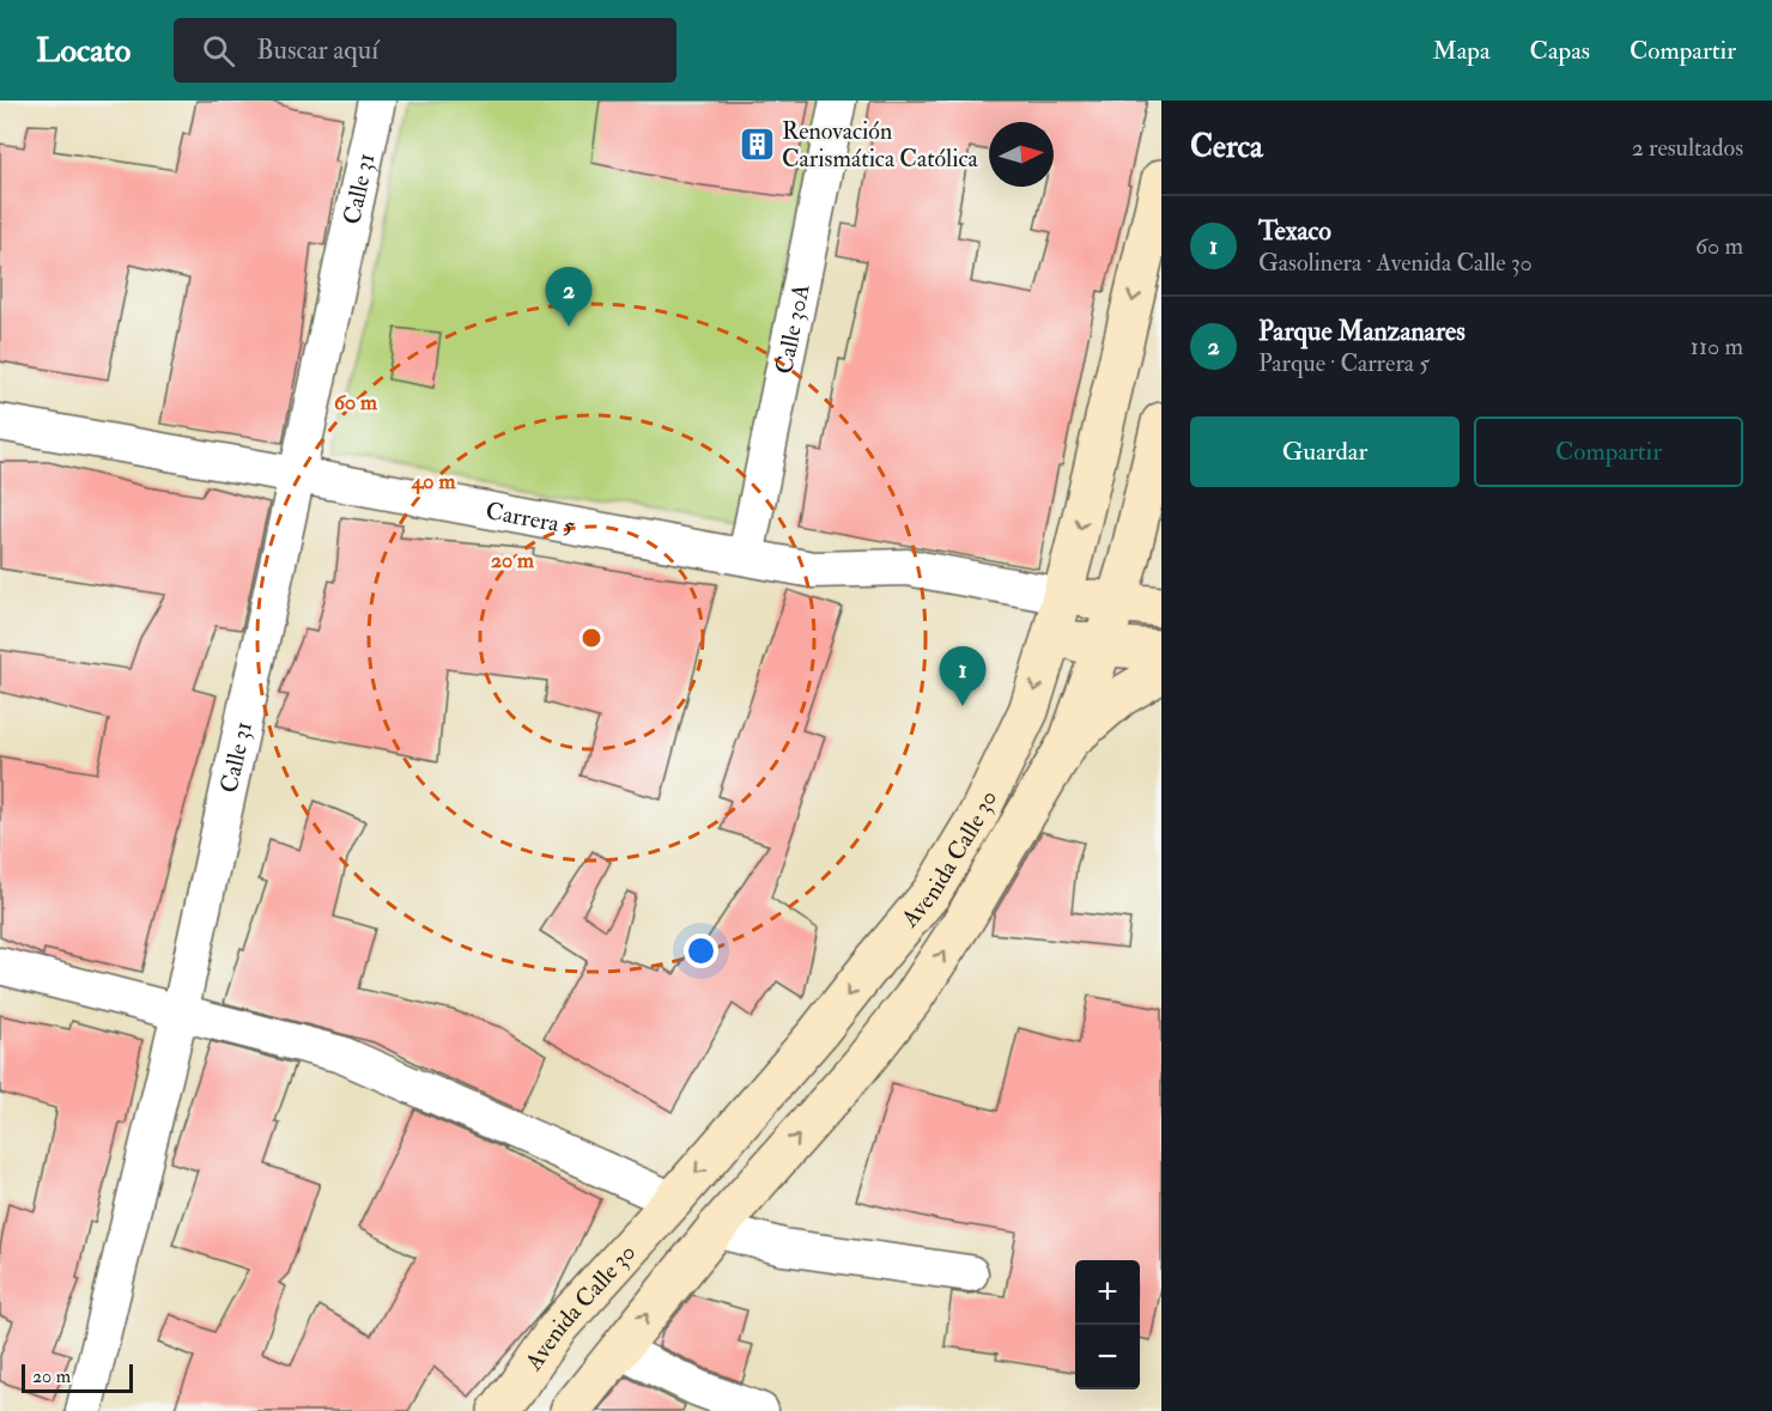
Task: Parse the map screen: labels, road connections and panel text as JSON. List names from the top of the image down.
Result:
{
  "streets": {
    "main road": ["Avenida Calle 30"],
    "street": ["Calle 31", "Calle 30A", "Carrera 5"]
  },
  "crossings": [
    ["Calle 31", "Carrera 5"],
    ["Calle 30A", "Carrera 5"],
    ["Carrera 5", "Avenida Calle 30"]
  ],
  "places": {
    "building": ["Renovación Carismática Católica"]
  },
  "scale_bar": "20 m",
  "north": "right",
  "page": {
    "header": "Locato",
    "search": "Buscar aquí",
    "nav": ["Mapa", "Capas", "Compartir"],
    "heading": ["Cerca", "2 resultados"],
    "list": [
      {
        "mark": "1",
        "name": "Texaco",
        "note": "Gasolinera · Avenida Calle 30",
        "value": "60 m"
      },
      {
        "mark": "2",
        "name": "Parque Manzanares",
        "note": "Parque · Carrera 5",
        "value": "110 m"
      }
    ],
    "pins": ["2", "1"],
    "buttons": ["Guardar", "Compartir"],
    "map_buttons": ["+", "−"],
    "scale": "20 m"
  },
  "rings": ["60 m", "40 m", "20 m"]
}
